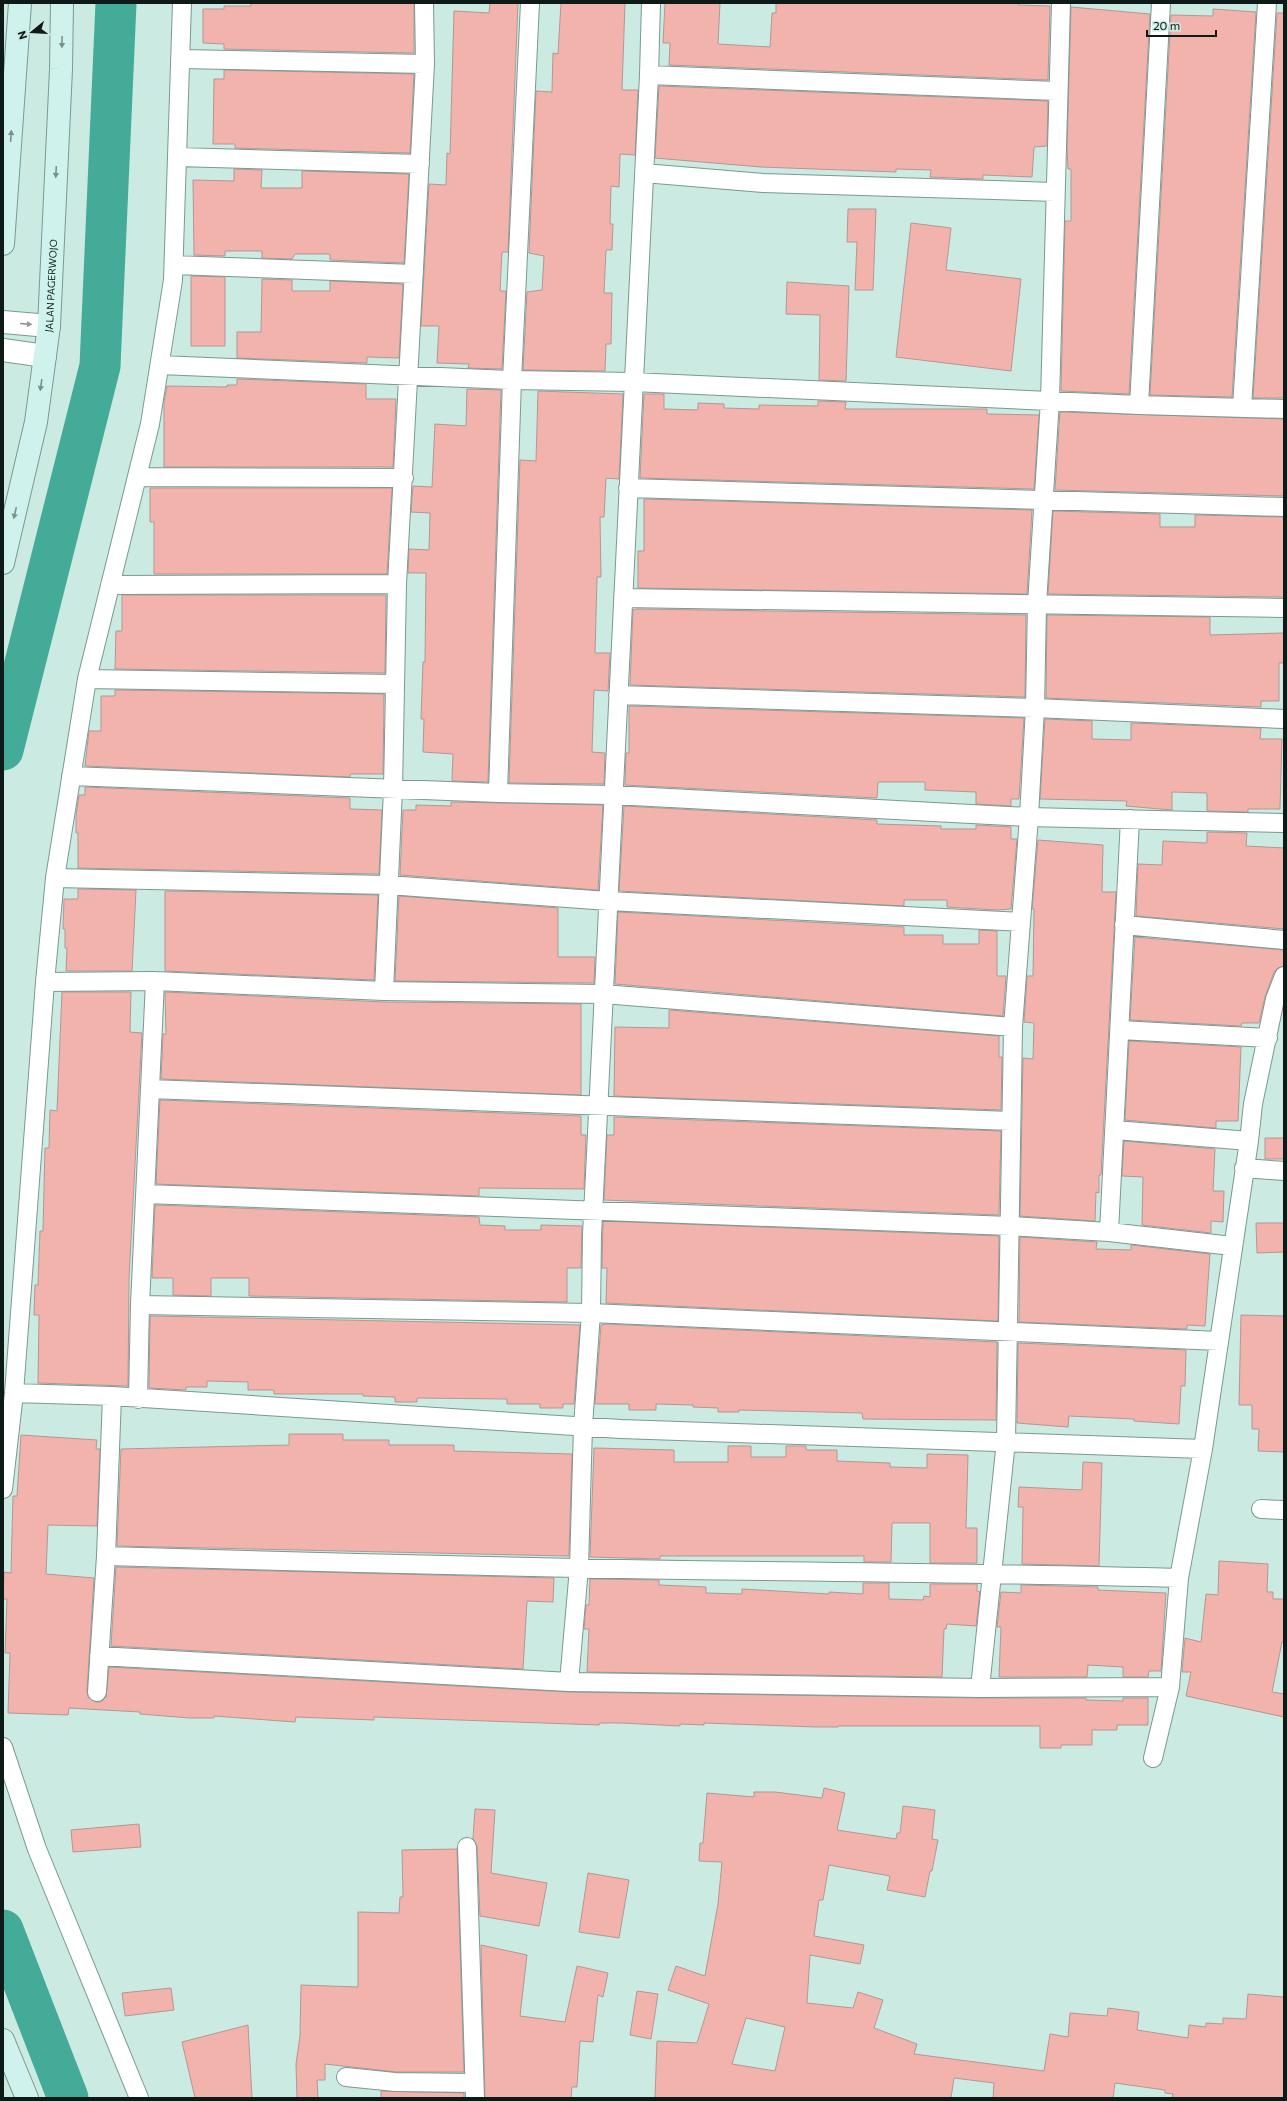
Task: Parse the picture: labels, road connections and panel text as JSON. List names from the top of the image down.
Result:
{
  "streets": {
    "main road": ["JALAN PAGERWOJO"]
  },
  "scale_bar": "20 m",
  "north": "left"
}
